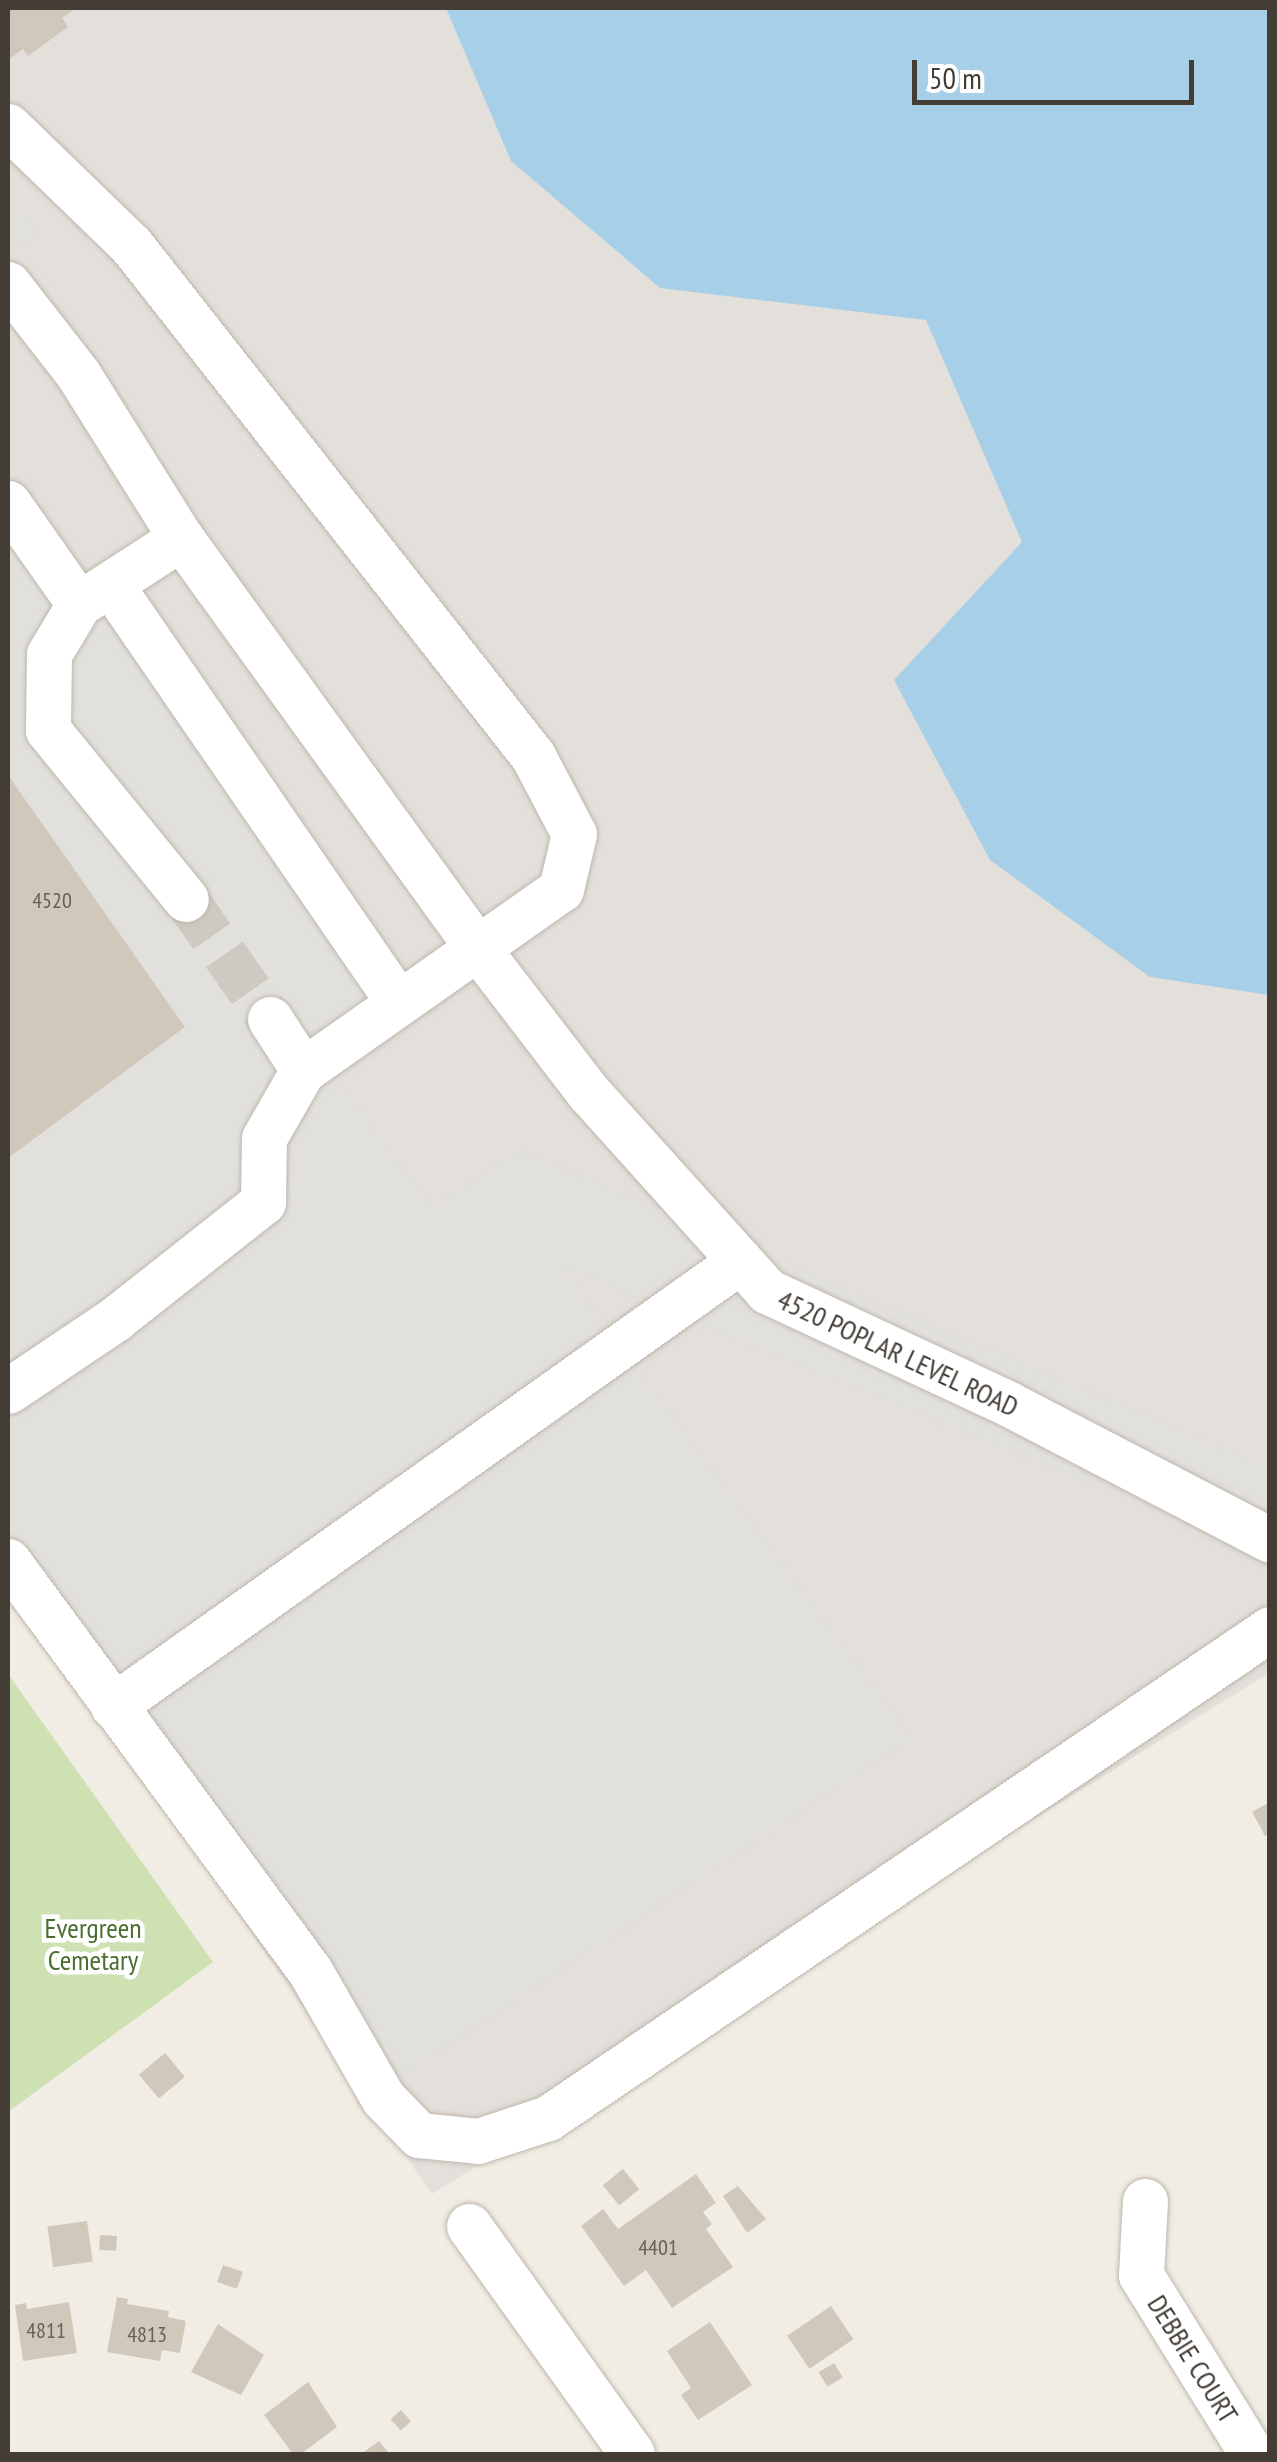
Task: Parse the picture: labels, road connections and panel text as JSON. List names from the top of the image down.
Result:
{
  "streets": {
    "street": ["4520 POPLAR LEVEL ROAD", "DEBBIE COURT"]
  },
  "parks": ["Evergreen Cemetary"],
  "house_numbers": [
    "4520",
    "4401",
    "4811",
    "4813"
  ],
  "scale_bar": "50 m"
}
